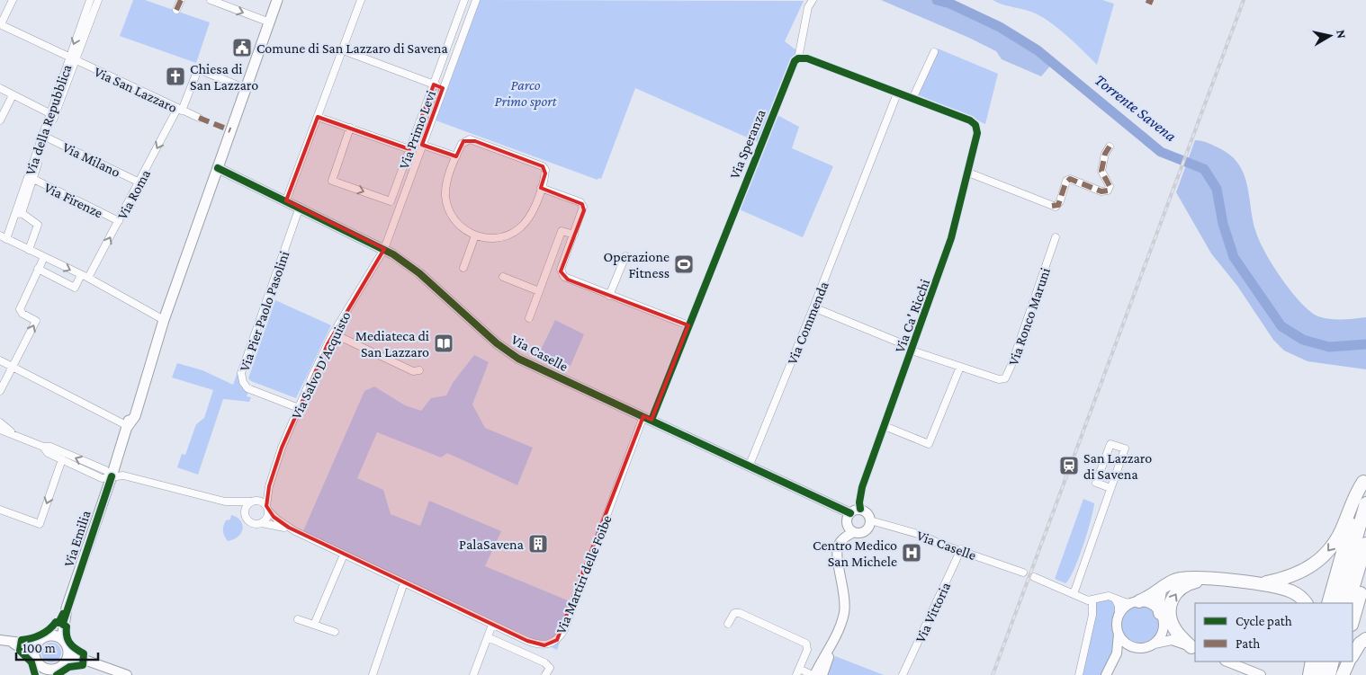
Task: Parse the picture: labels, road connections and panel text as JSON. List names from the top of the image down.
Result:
{
  "streets": {
    "main road": ["Via Emilia"],
    "street": [
      "Via San Lazzaro",
      "Via della Repubblica",
      "Via Primo Levi",
      "Via Speranza",
      "Via Milano",
      "Via Roma",
      "Via Firenze",
      "Via Pier Paolo Pasolini",
      "Via Ca' Ricchi",
      "Via Ronco Maruni",
      "Via Commenda",
      "Via Caselle",
      "Via Salvo D'Acquisto",
      "Via Martiri delle Foibe",
      "Via Vittoria"
    ]
  },
  "crossings": [
    ["Via San Lazzaro", "Via della Repubblica"],
    ["Via San Lazzaro", "Via Roma"],
    ["Via della Repubblica", "Via Milano"],
    ["Via della Repubblica", "Via Firenze"],
    ["Via Speranza", "Via Caselle"],
    ["Via Speranza", "Via Martiri delle Foibe"],
    ["Via Milano", "Via Roma"],
    ["Via Roma", "Via Firenze"],
    ["Via Roma", "Via Emilia"],
    ["Via Pier Paolo Pasolini", "Via Caselle"],
    ["Via Pier Paolo Pasolini", "Via Salvo D'Acquisto"],
    ["Via Ca' Ricchi", "Via Ronco Maruni"],
    ["Via Ca' Ricchi", "Via Caselle"],
    ["Via Ronco Maruni", "Via Commenda"],
    ["Via Commenda", "Via Caselle"],
    ["Via Caselle", "Via Salvo D'Acquisto"],
    ["Via Caselle", "Via Emilia"],
    ["Via Caselle", "Via Martiri delle Foibe"],
    ["Via Caselle", "Via Vittoria"],
    ["Via Salvo D'Acquisto", "Via Martiri delle Foibe"],
    ["Via Emilia", "Via Martiri delle Foibe"]
  ],
  "water": ["Torrente Savena"],
  "parks": ["Parco Primo sport"],
  "places": {
    "public building": ["Comune di San Lazzaro di Savena"],
    "church": ["Chiesa di San Lazzaro"],
    "sports": ["Operazione Fitness"],
    "library": ["Mediateca di San Lazzaro"],
    "station": ["San Lazzaro di Savena"],
    "building": ["PalaSavena"],
    "hospital": ["Centro Medico San Michele"]
  },
  "legend": ["Cycle path", "Path"],
  "scale_bar": "100 m",
  "north": "right"
}
